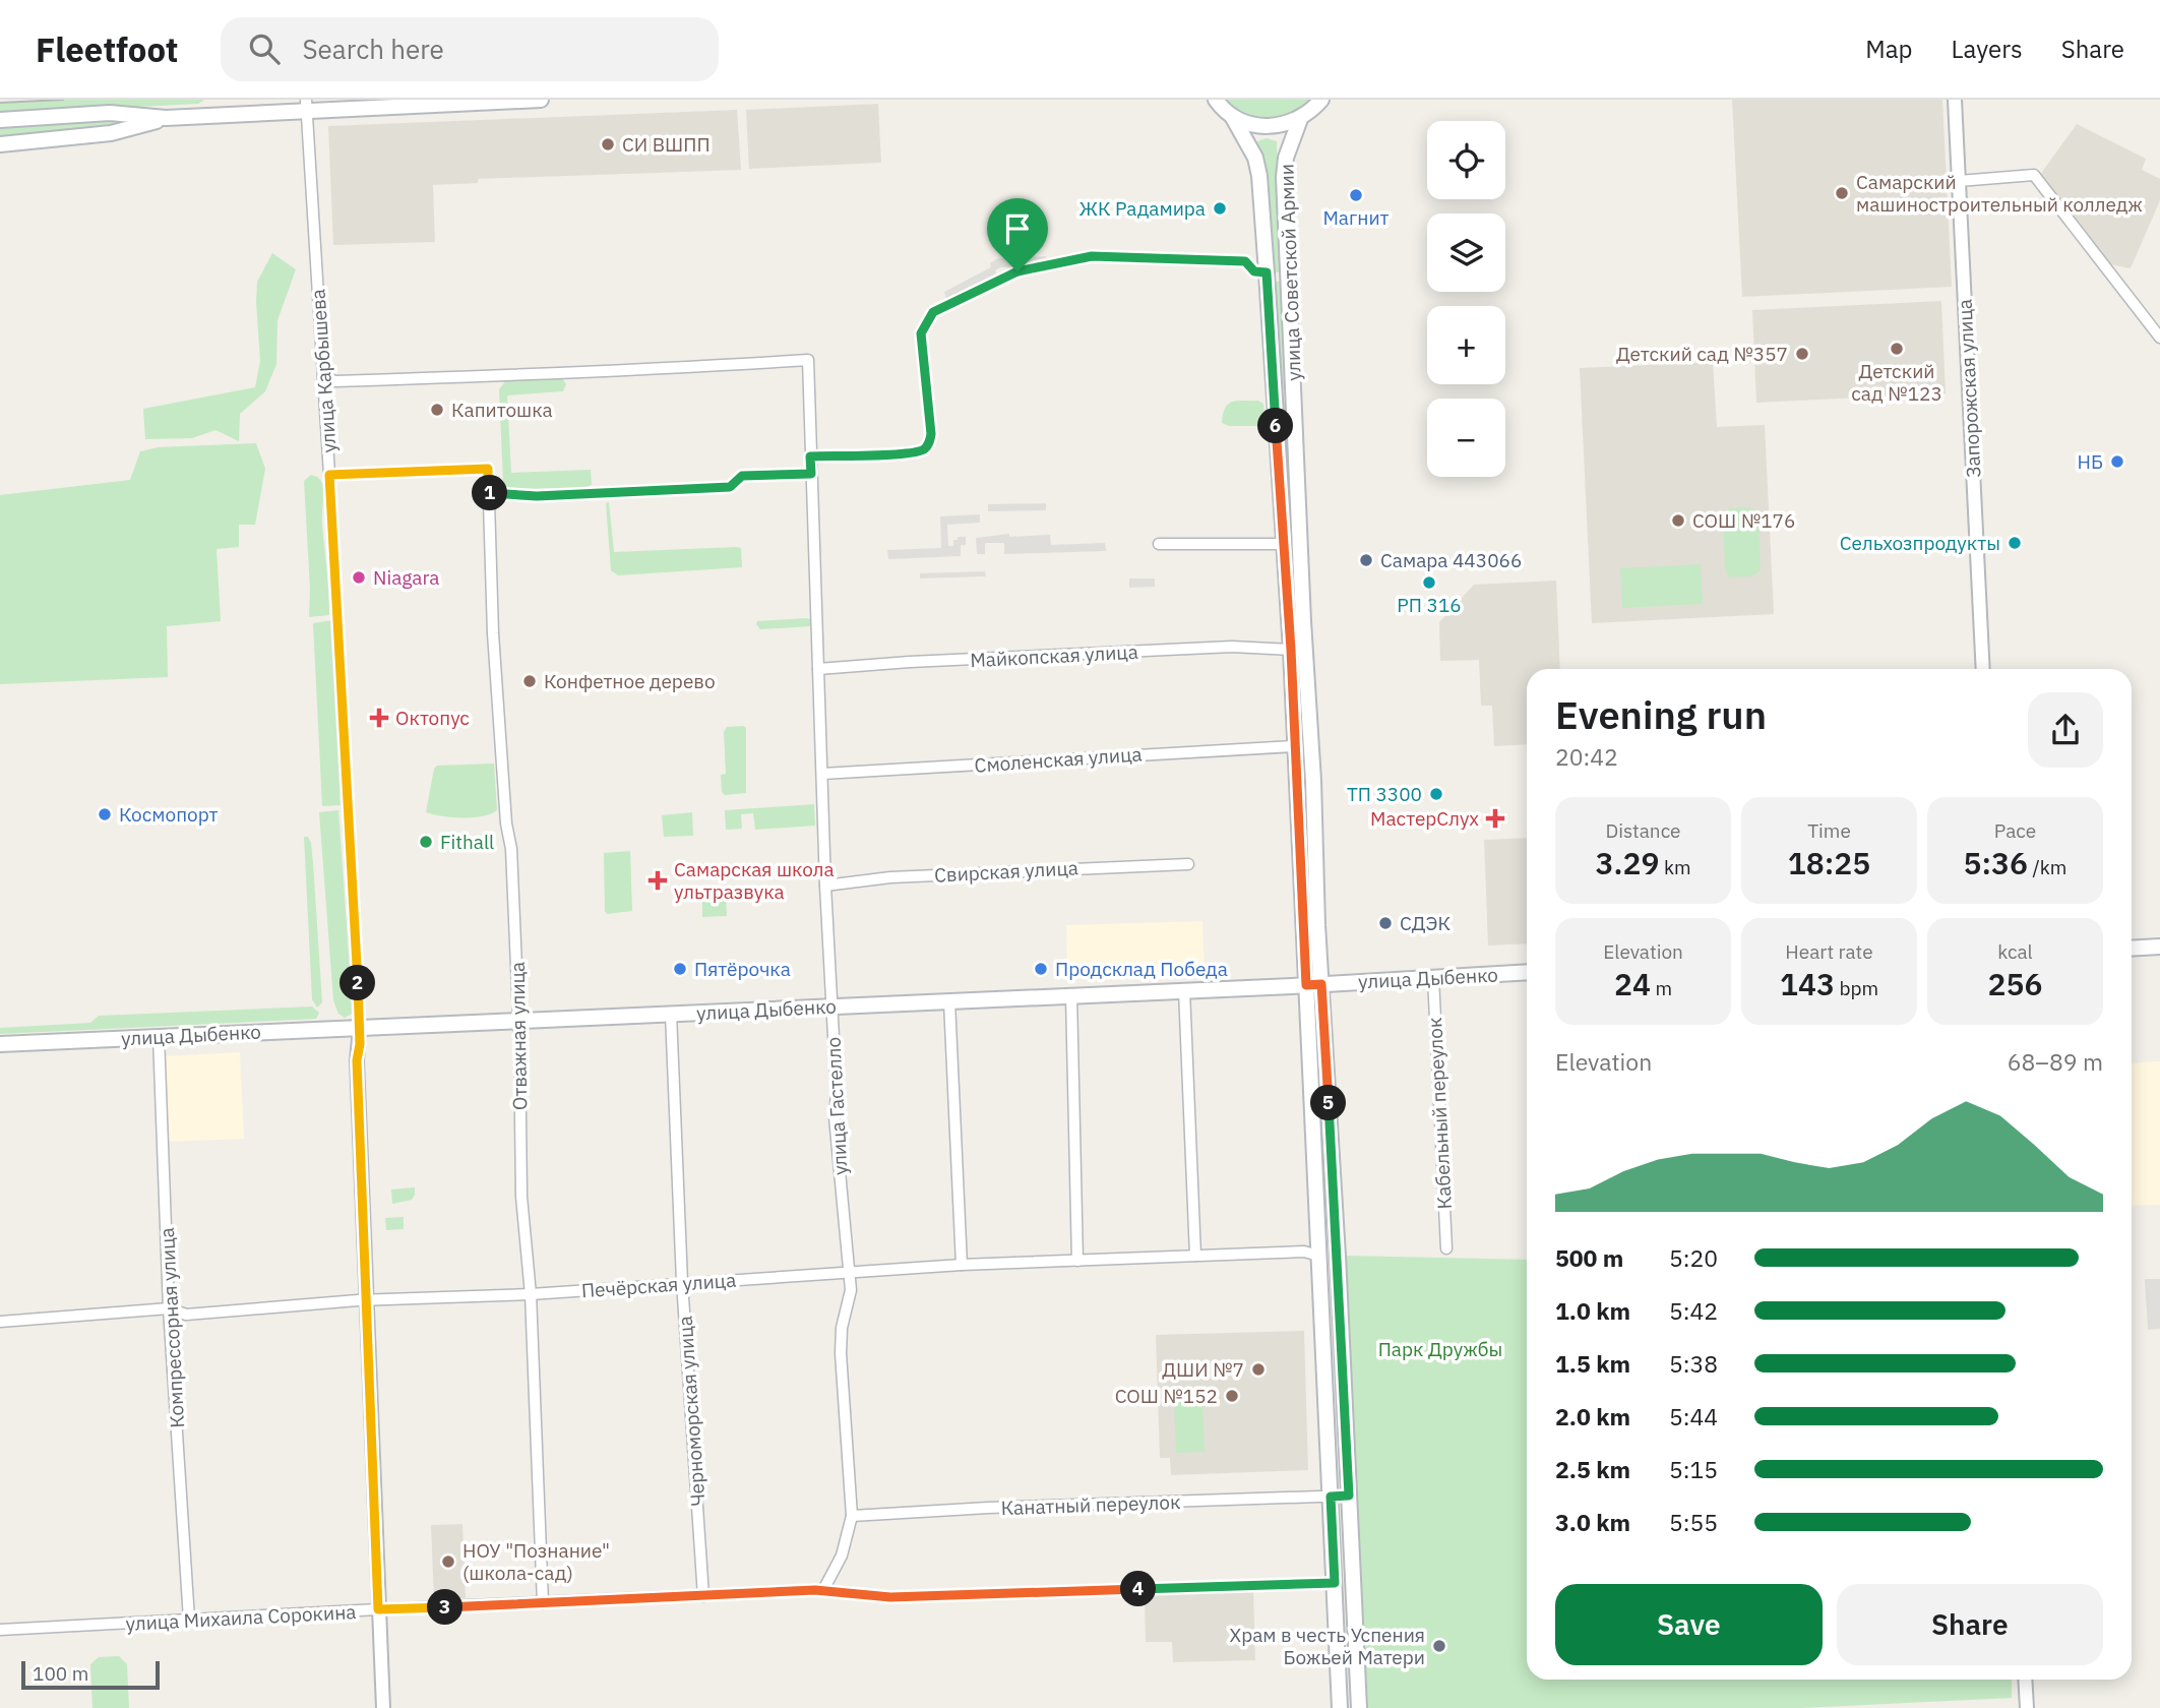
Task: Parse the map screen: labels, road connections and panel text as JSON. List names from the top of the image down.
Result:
{
  "streets": {
    "main road": ["улица Советской Армии", "улица Дыбенко"],
    "street": [
      "улица Карбышева",
      "Запорожская улица",
      "Майкопская улица",
      "Смоленская улица",
      "Свирская улица",
      "Отважная улица",
      "улица Гастелло",
      "Кабельный переулок",
      "Печёрская улица",
      "Компрессорная улица",
      "Черноморская улица",
      "Канатный переулок",
      "улица Михаила Сорокина"
    ]
  },
  "crossings": [
    ["улица Советской Армии", "Майкопская улица"],
    ["улица Советской Армии", "Смоленская улица"],
    ["улица Советской Армии", "улица Дыбенко"],
    ["улица Советской Армии", "Печёрская улица"],
    ["улица Советской Армии", "Канатный переулок"],
    ["улица Советской Армии", "улица Михаила Сорокина"],
    ["улица Карбышева", "улица Дыбенко"],
    ["улица Карбышева", "Отважная улица"],
    ["улица Карбышева", "улица Гастелло"],
    ["улица Карбышева", "Печёрская улица"],
    ["улица Карбышева", "улица Михаила Сорокина"],
    ["Майкопская улица", "улица Гастелло"],
    ["Смоленская улица", "улица Гастелло"],
    ["Свирская улица", "улица Гастелло"],
    ["улица Дыбенко", "Отважная улица"],
    ["улица Дыбенко", "улица Гастелло"],
    ["улица Дыбенко", "Кабельный переулок"],
    ["улица Дыбенко", "Компрессорная улица"],
    ["улица Дыбенко", "Черноморская улица"],
    ["Отважная улица", "Печёрская улица"],
    ["Отважная улица", "улица Михаила Сорокина"],
    ["улица Гастелло", "Печёрская улица"],
    ["улица Гастелло", "Канатный переулок"],
    ["улица Гастелло", "улица Михаила Сорокина"],
    ["Печёрская улица", "Компрессорная улица"],
    ["Печёрская улица", "Черноморская улица"],
    ["Компрессорная улица", "улица Михаила Сорокина"],
    ["Черноморская улица", "улица Михаила Сорокина"]
  ],
  "parks": ["Парк Дружбы"],
  "places": {
    "other": [
      "СИ ВШПП",
      "Самарский машиностроительный колледж",
      "Магнит",
      "ЖК Радамира",
      "Детский сад №123",
      "Детский сад №357",
      "Капитошка",
      "НБ",
      "СОШ №176",
      "Сельхозпродукты",
      "Самара 443066",
      "Niagara",
      "РП 316",
      "Конфетное дерево",
      "ТП 3300",
      "Космопорт",
      "Fithall",
      "СДЭК",
      "Пятёрочка",
      "Продсклад Победа",
      "ДШИ №7",
      "СОШ №152",
      "НОУ \"Познание\" (школа-сад)",
      "Храм в честь Успения Божьей Матери"
    ],
    "health": ["Октопус", "МастерСлух", "Самарская школа ультразвука"]
  },
  "scale_bar": "100 m",
  "page": {
    "header": "Fleetfoot",
    "search": "Search here",
    "nav": ["Map", "Layers", "Share"],
    "map_buttons": ["+", "−"],
    "pins": [
      "6",
      "1",
      "2",
      "5",
      "4",
      "3"
    ],
    "heading": ["Evening run", "20:42"],
    "stats": [
      ["Distance", "3.29 km"],
      ["Time", "18:25"],
      ["Pace", "5:36 /km"],
      ["Elevation", "24 m"],
      ["Heart rate", "143 bpm"],
      ["kcal", "256"]
    ],
    "chart": ["Elevation", "68–89 m"],
    "list": [
      {
        "name": "500 m",
        "note": "5:20"
      },
      {
        "name": "1.0 km",
        "note": "5:42"
      },
      {
        "name": "1.5 km",
        "note": "5:38"
      },
      {
        "name": "2.0 km",
        "note": "5:44"
      },
      {
        "name": "2.5 km",
        "note": "5:15"
      },
      {
        "name": "3.0 km",
        "note": "5:55"
      }
    ],
    "buttons": ["Save", "Share"],
    "scale": "100 m"
  }
}
